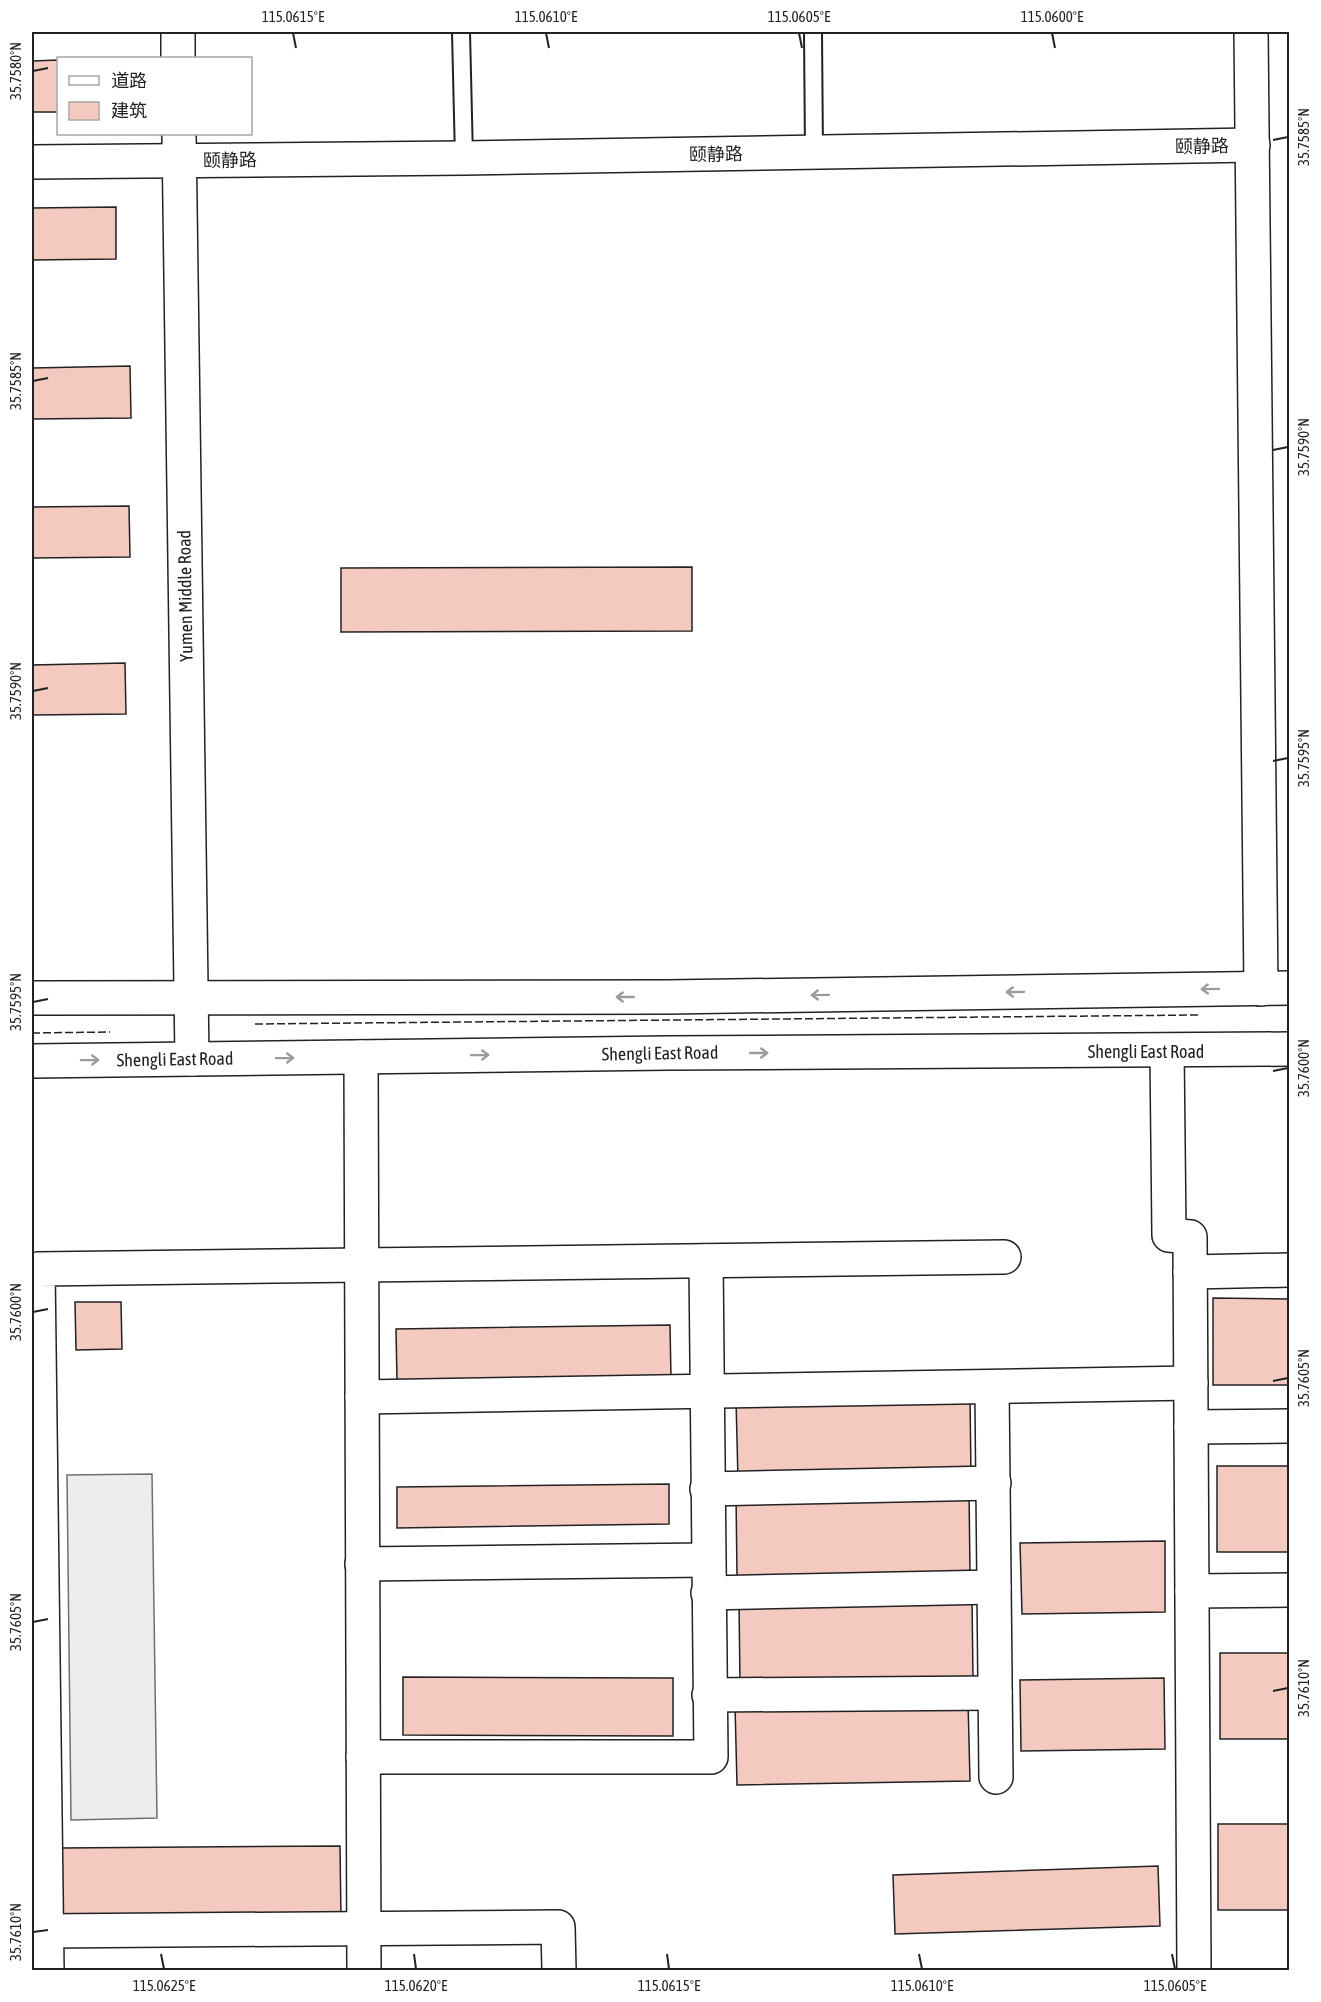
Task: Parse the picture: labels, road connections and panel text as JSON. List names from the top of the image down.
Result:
{
  "streets": {
    "street": ["颐静路", "Yumen Middle Road", "Shengli East Road"]
  },
  "crossings": [
    ["颐静路", "Yumen Middle Road"],
    ["Yumen Middle Road", "Shengli East Road"]
  ],
  "legend": ["道路", "建筑"],
  "coordinates": [
    "115.0615°E",
    "115.0610°E",
    "115.0605°E",
    "115.0600°E",
    "35.7580°N",
    "35.7585°N",
    "35.7590°N",
    "35.7595°N",
    "35.7600°N",
    "35.7605°N",
    "35.7610°N",
    "115.0625°E",
    "115.0620°E"
  ]
}
